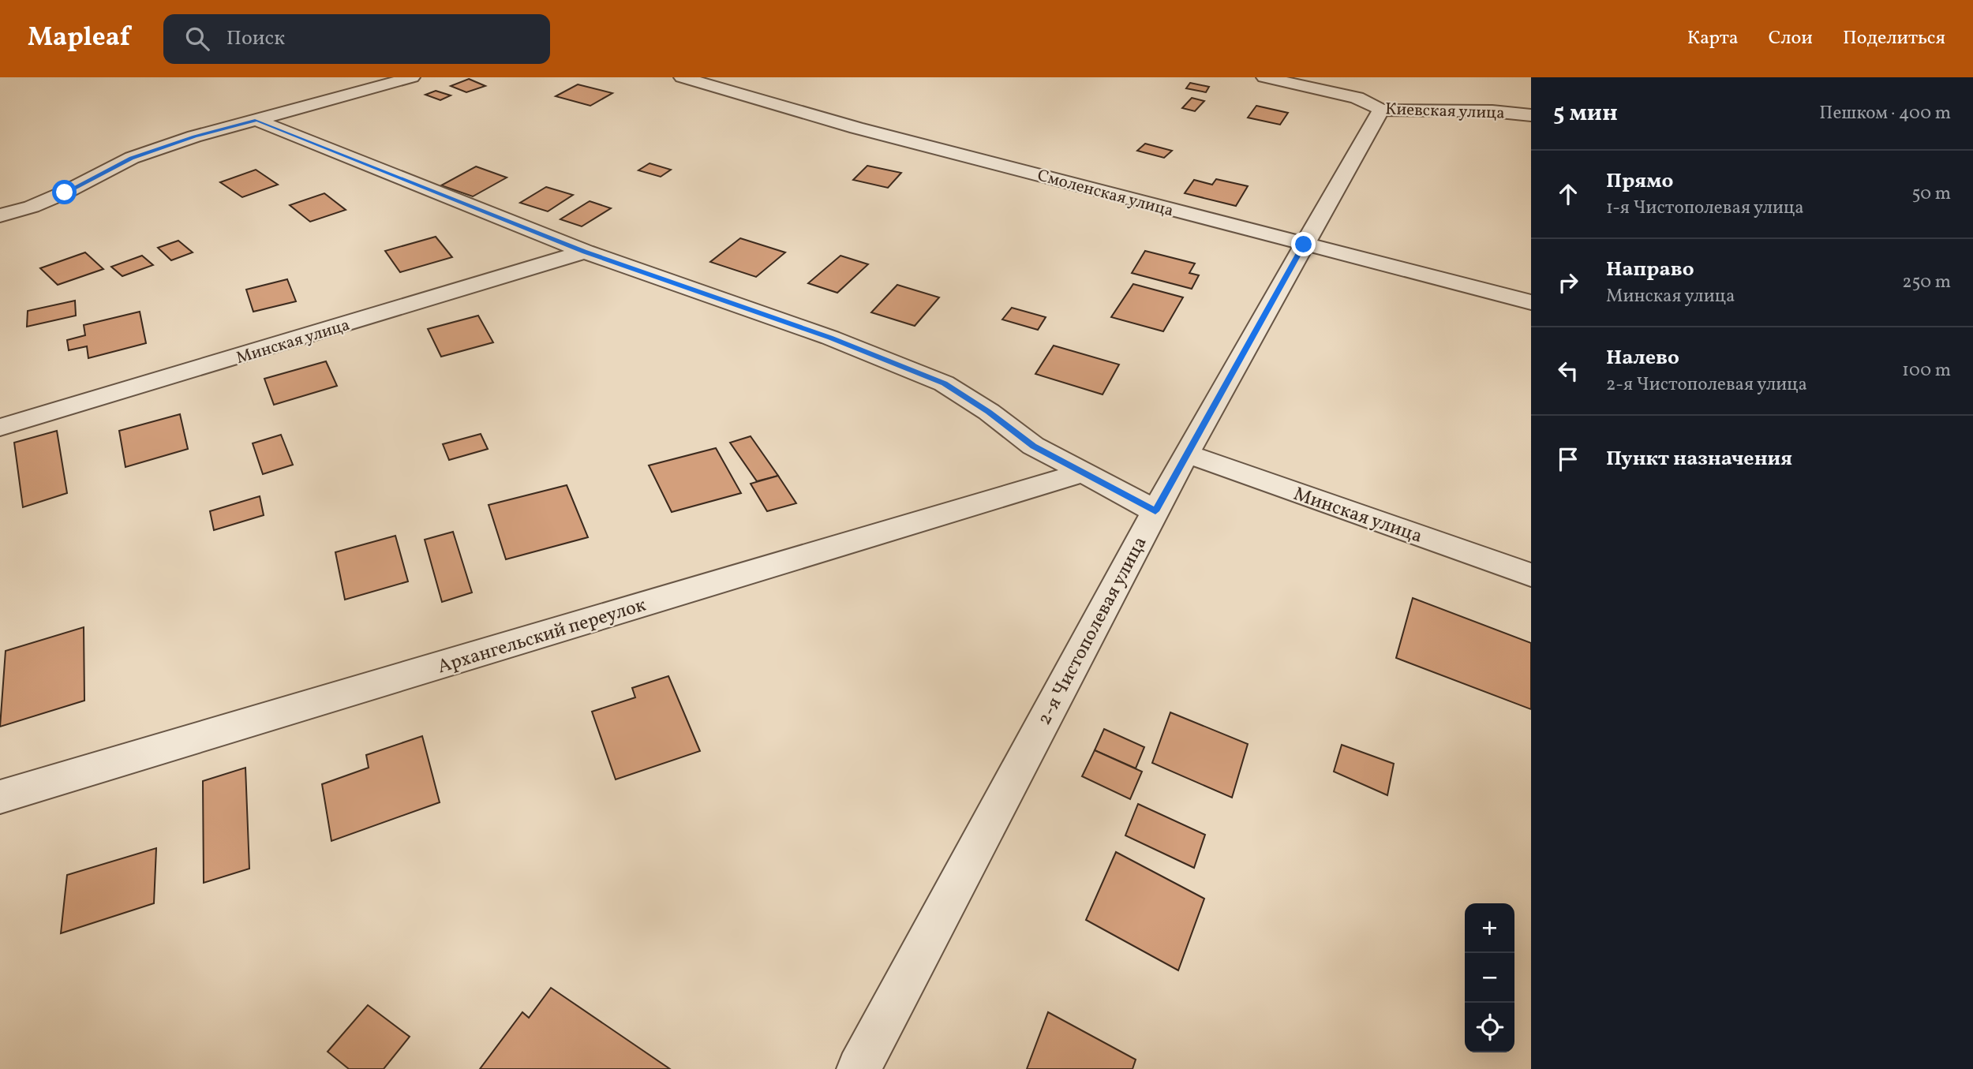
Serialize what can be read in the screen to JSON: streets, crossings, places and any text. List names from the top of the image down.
{
  "streets": {
    "street": [
      "Киевская улица",
      "Смоленская улица",
      "Минская улица",
      "2-я Чистополевая улица",
      "Архангельский переулок"
    ]
  },
  "crossings": [
    ["Киевская улица", "2-я Чистополевая улица"],
    ["Смоленская улица", "2-я Чистополевая улица"],
    ["Минская улица", "2-я Чистополевая улица"]
  ],
  "page": {
    "header": "Mapleaf",
    "search": "Поиск",
    "nav": ["Карта", "Слои", "Поделиться"],
    "heading": ["5 мин", "Пешком · 400 m"],
    "list": [
      ["Прямо", "1-я Чистополевая улица", "50 m"],
      ["Направо", "Минская улица", "250 m"],
      ["Налево", "2-я Чистополевая улица", "100 m"],
      "Пункт назначения"
    ],
    "map_buttons": ["+", "−"]
  }
}
